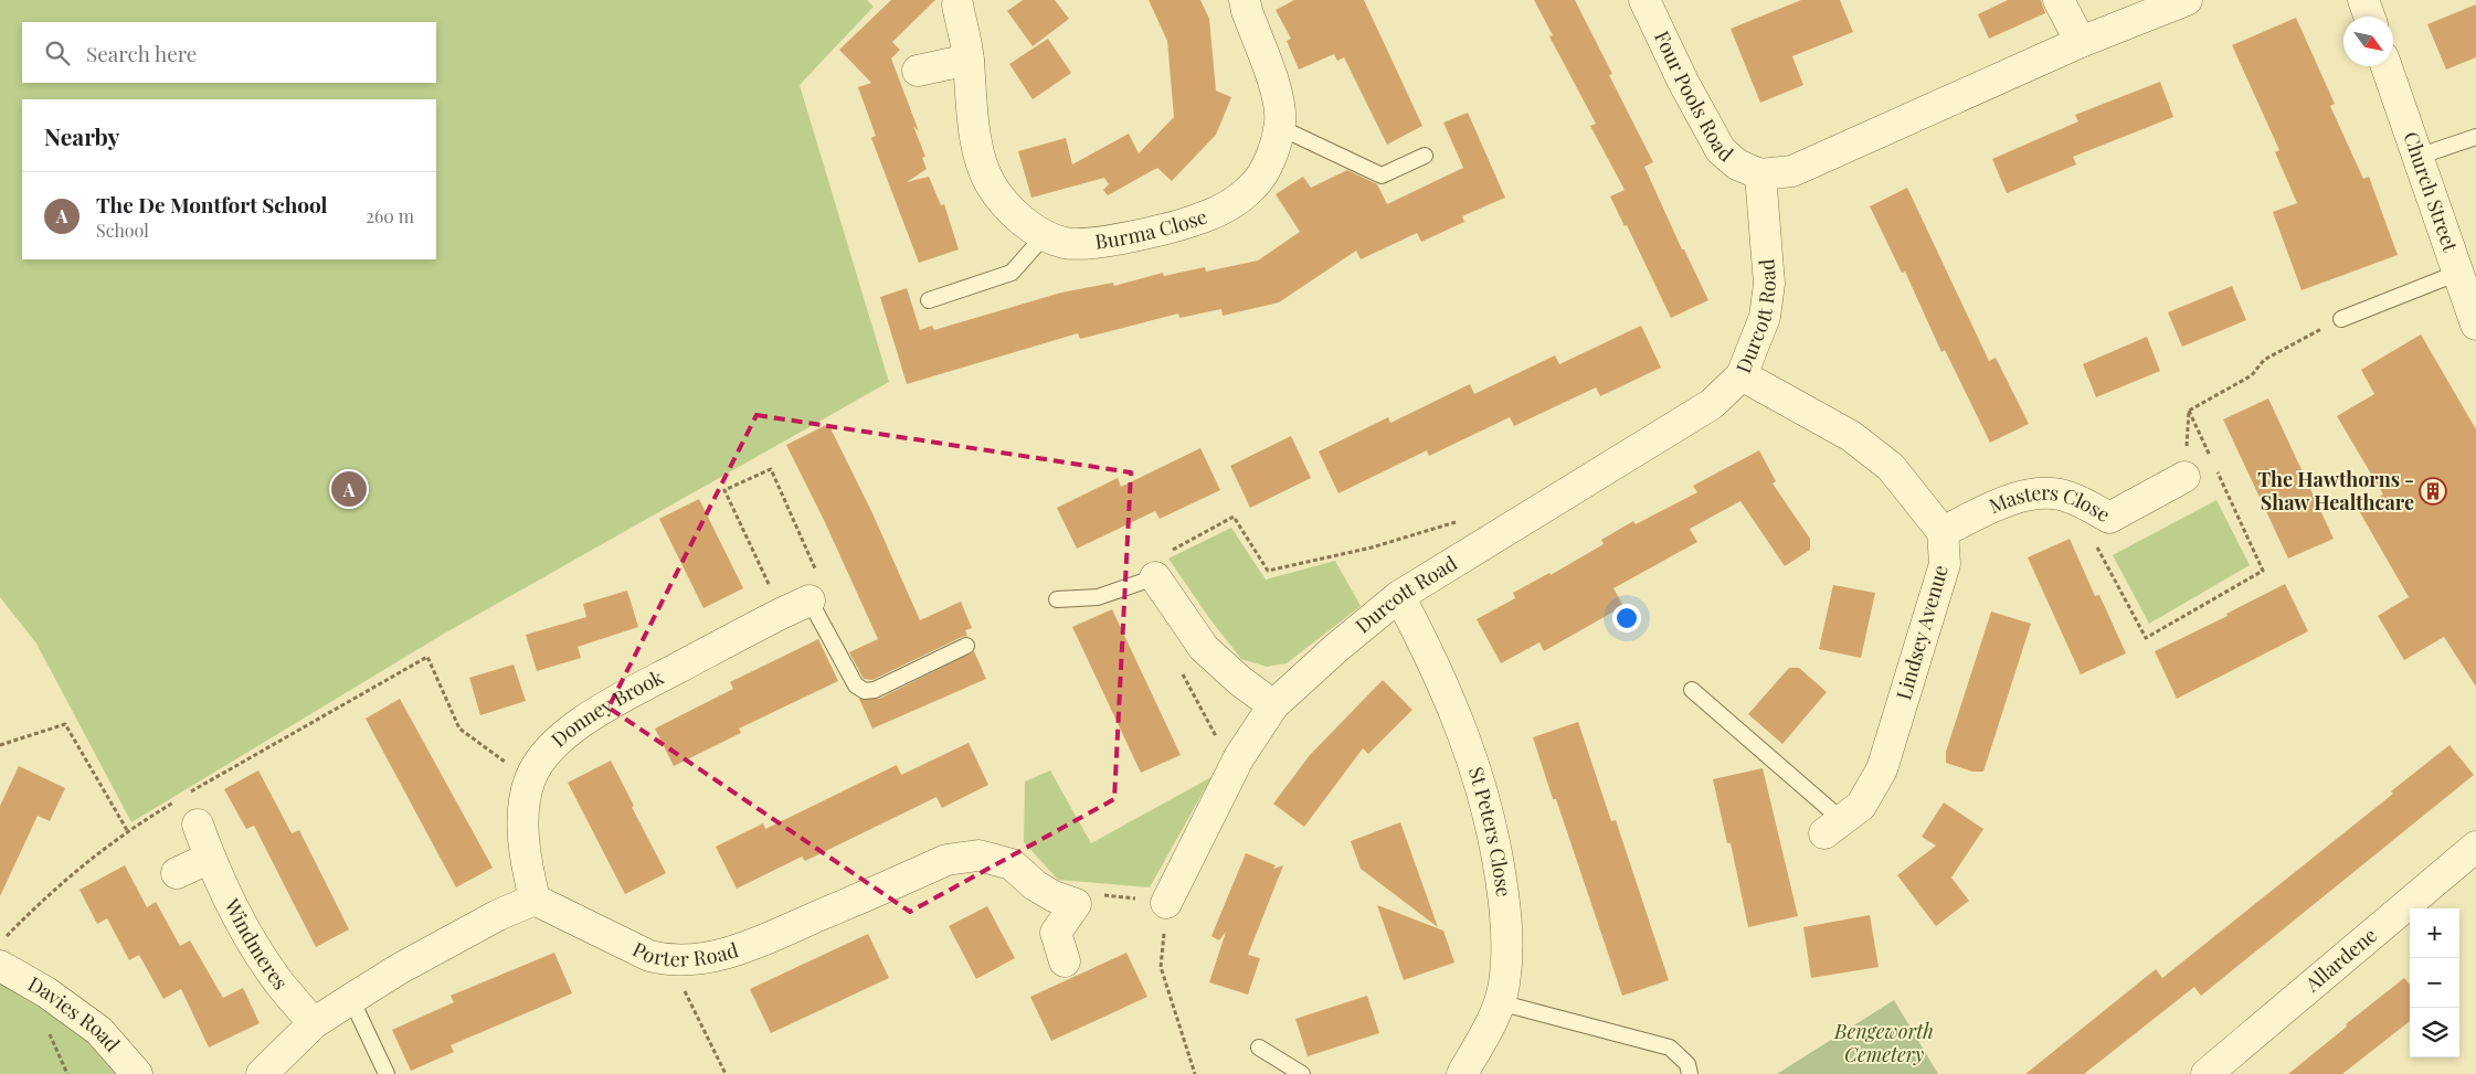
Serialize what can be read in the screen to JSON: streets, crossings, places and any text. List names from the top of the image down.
{
  "streets": {
    "street": [
      "Four Pools Road",
      "Church Street",
      "Burma Close",
      "Durcott Road",
      "Masters Close",
      "Lindsey Avenue",
      "Donney Brook",
      "St Peters Close",
      "Windmeres",
      "Porter Road",
      "Allardene",
      "Davies Road"
    ]
  },
  "crossings": [
    ["Four Pools Road", "Durcott Road"],
    ["Durcott Road", "St Peters Close"],
    ["Masters Close", "Lindsey Avenue"],
    ["Donney Brook", "Porter Road"]
  ],
  "parks": ["Bengeworth Cemetery"],
  "places": {
    "building": ["The Hawthorns - Shaw Healthcare"]
  },
  "north": "bottom right",
  "page": {
    "search": "Search here",
    "heading": "Nearby",
    "list": [
      {
        "mark": "A",
        "name": "The De Montfort School",
        "note": "School",
        "value": "260 m"
      }
    ],
    "pins": "A",
    "map_buttons": ["+", "−"]
  }
}
